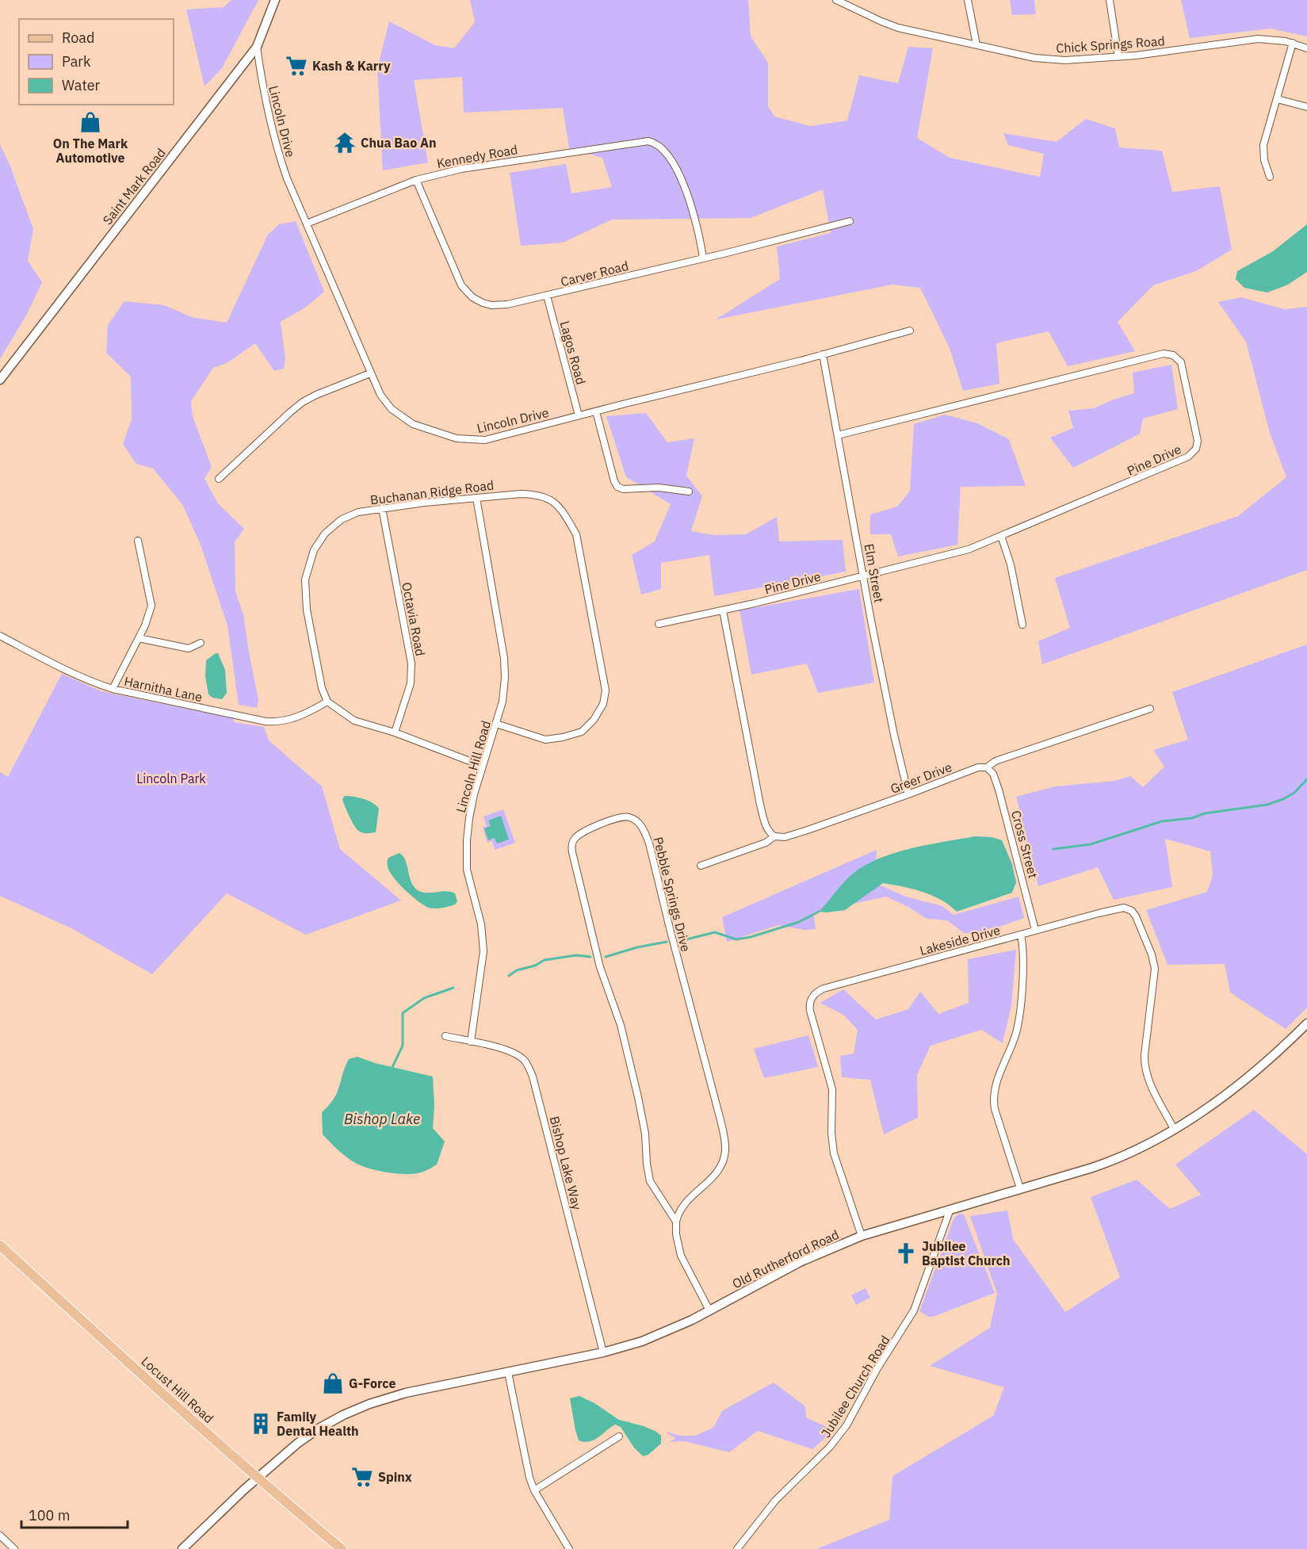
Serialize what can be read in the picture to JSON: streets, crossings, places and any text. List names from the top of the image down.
{
  "streets": {
    "main road": ["Locust Hill Road"],
    "street": [
      "Chick Springs Road",
      "Lincoln Drive",
      "Kennedy Road",
      "Saint Mark Road",
      "Carver Road",
      "Lagos Road",
      "Pine Drive",
      "Buchanan Ridge Road",
      "Elm Street",
      "Octavia Road",
      "Harnitha Lane",
      "Lincoln Hill Road",
      "Greer Drive",
      "Cross Street",
      "Pebble Springs Drive",
      "Lakeside Drive",
      "Bishop Lake Way",
      "Old Rutherford Road",
      "Jubilee Church Road"
    ]
  },
  "crossings": [
    ["Lincoln Drive", "Kennedy Road"],
    ["Lincoln Drive", "Saint Mark Road"],
    ["Lincoln Drive", "Lagos Road"],
    ["Lincoln Drive", "Elm Street"],
    ["Kennedy Road", "Carver Road"],
    ["Carver Road", "Lagos Road"],
    ["Pine Drive", "Elm Street"],
    ["Buchanan Ridge Road", "Octavia Road"],
    ["Buchanan Ridge Road", "Harnitha Lane"],
    ["Buchanan Ridge Road", "Lincoln Hill Road"],
    ["Elm Street", "Greer Drive"],
    ["Lincoln Hill Road", "Bishop Lake Way"],
    ["Greer Drive", "Cross Street"],
    ["Cross Street", "Lakeside Drive"],
    ["Pebble Springs Drive", "Old Rutherford Road"],
    ["Lakeside Drive", "Old Rutherford Road"],
    ["Bishop Lake Way", "Old Rutherford Road"],
    ["Old Rutherford Road", "Jubilee Church Road"],
    ["Old Rutherford Road", "Locust Hill Road"]
  ],
  "water": ["Bishop Lake"],
  "parks": ["Lincoln Park"],
  "places": {
    "supermarket": ["Kash & Karry", "Spinx"],
    "shop": ["On The Mark Automotive", "G-Force"],
    "temple": ["Chua Bao An"],
    "church": ["Jubilee Baptist Church"],
    "building": ["Family Dental Health"]
  },
  "legend": ["Road", "Park", "Water"],
  "scale_bar": "100 m"
}
